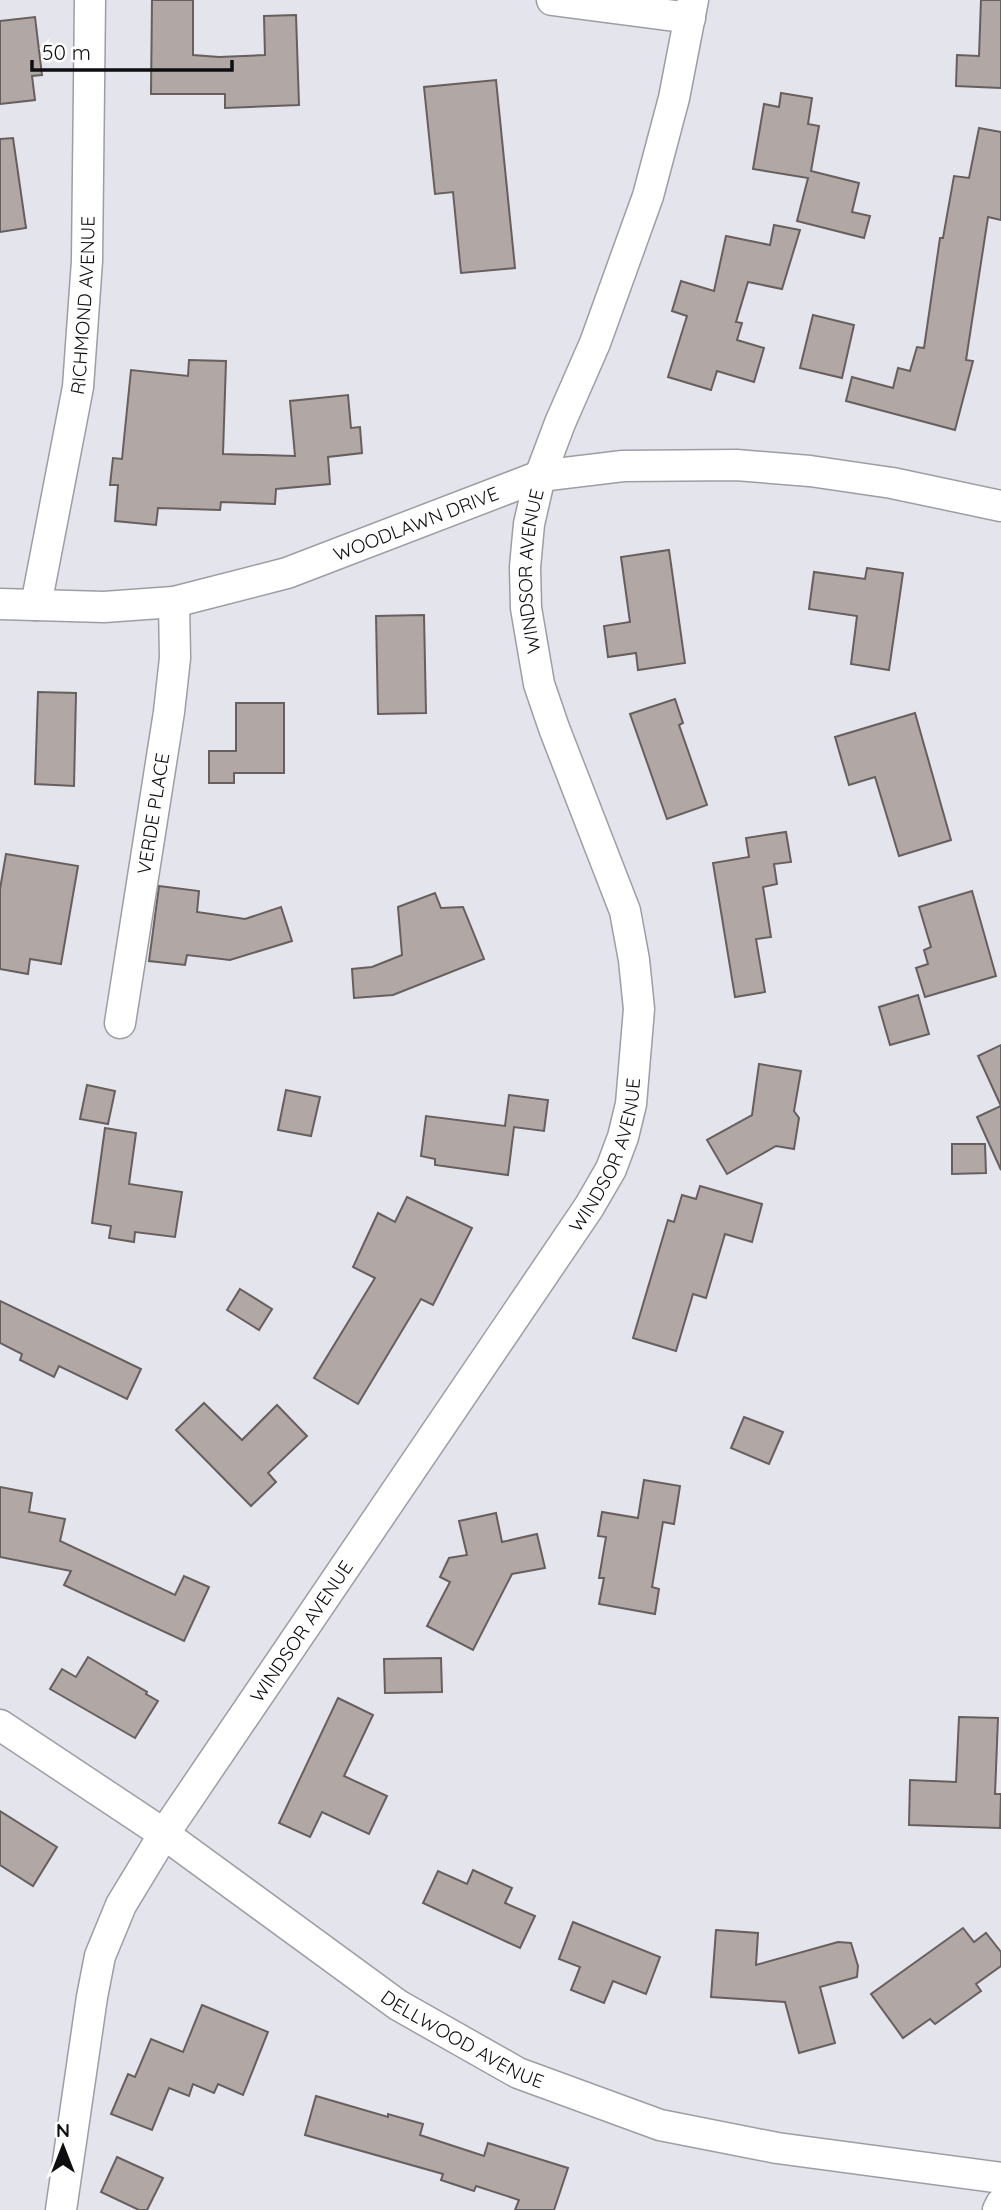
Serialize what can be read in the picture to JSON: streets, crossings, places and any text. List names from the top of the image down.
{
  "streets": {
    "street": [
      "RICHMOND AVENUE",
      "WOODLAWN DRIVE",
      "WINDSOR AVENUE",
      "VERDE PLACE",
      "DELLWOOD AVENUE"
    ]
  },
  "crossings": [
    ["RICHMOND AVENUE", "WOODLAWN DRIVE"],
    ["WOODLAWN DRIVE", "WINDSOR AVENUE"],
    ["WOODLAWN DRIVE", "VERDE PLACE"],
    ["WINDSOR AVENUE", "DELLWOOD AVENUE"]
  ],
  "scale_bar": "50 m",
  "north": "top"
}
